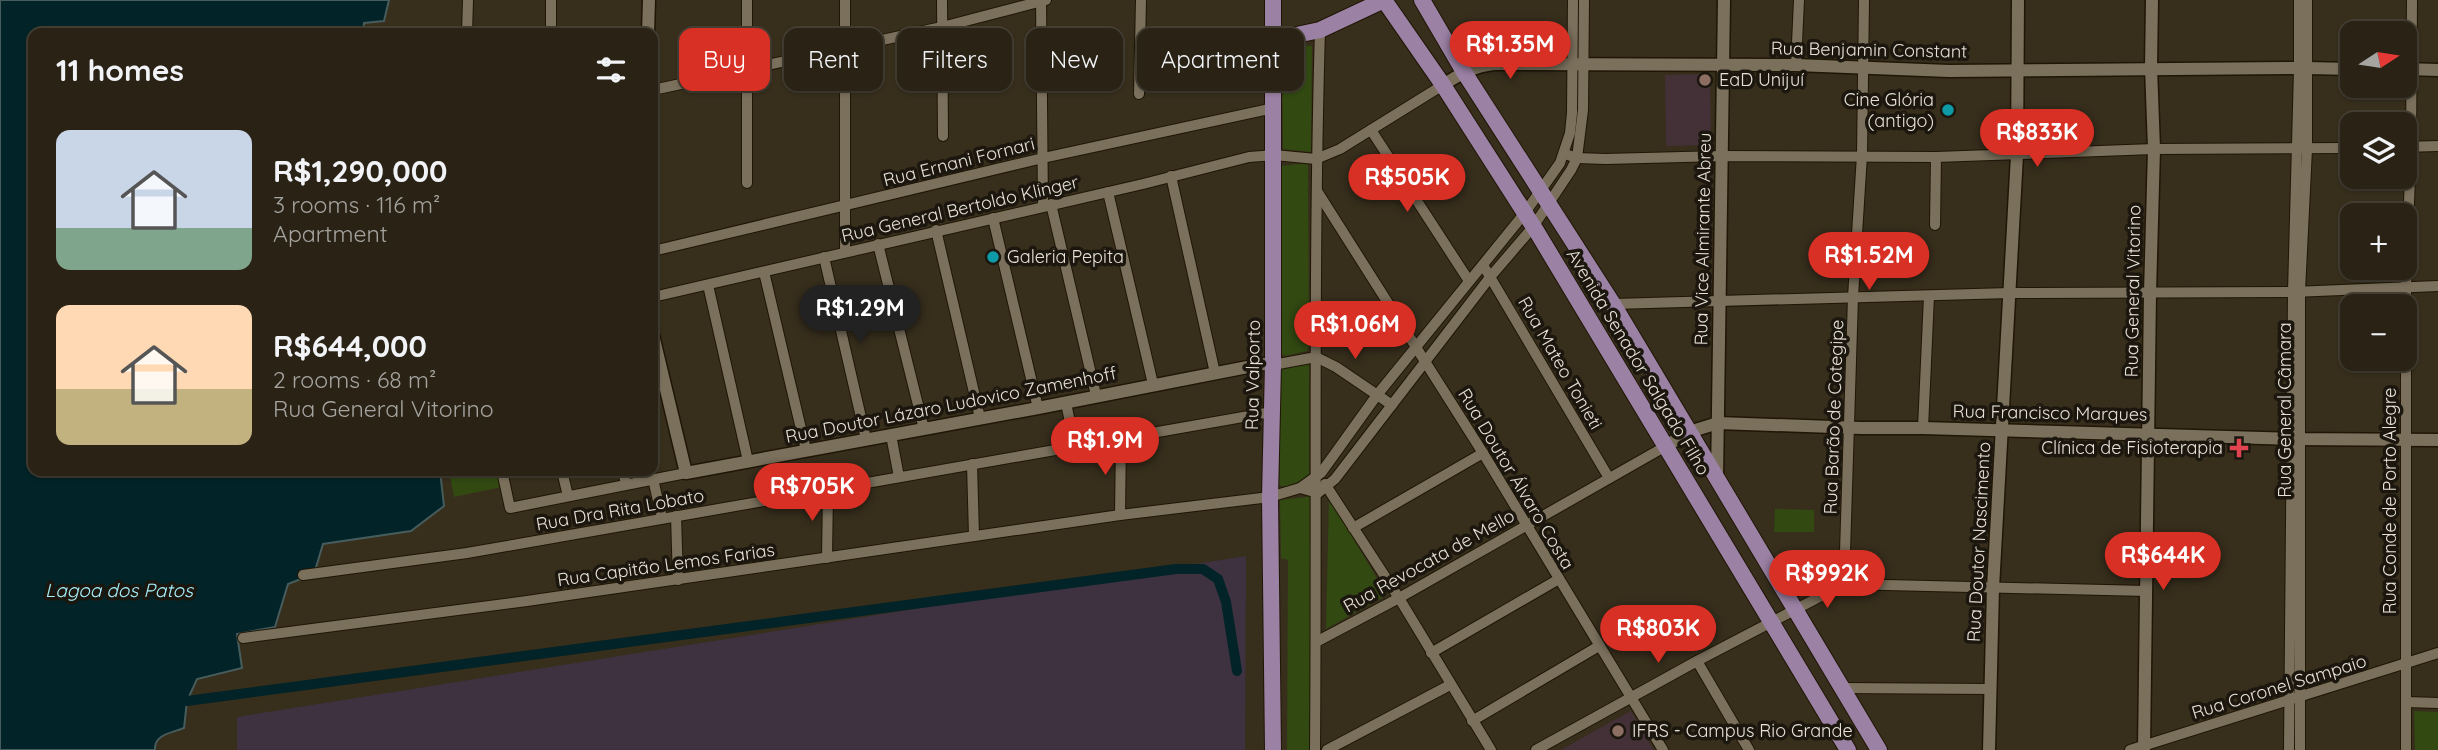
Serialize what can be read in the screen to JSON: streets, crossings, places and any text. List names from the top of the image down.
{
  "streets": {
    "main road": ["Avenida Senador Salgado Filho", "Rua Valporto"],
    "street": [
      "Rua Benjamin Constant",
      "Rua Ernani Fornari",
      "Rua General Bertoldo Klinger",
      "Rua Vice Almirante Abreu",
      "Rua General Vitorino",
      "Rua Mateo Tonieti",
      "Rua Doutor Lázaro Ludovico Zamenhoff",
      "Rua General Câmara",
      "Rua Francisco Marques",
      "Rua Barão de Cotegipe",
      "Rua Doutor Álvaro Costa",
      "Rua Conde de Porto Alegre",
      "Rua Dra Rita Lobato",
      "Rua Doutor Nascimento",
      "Rua Revocata de Mello",
      "Rua Capitão Lemos Farias",
      "Rua Coronel Sampaio"
    ]
  },
  "crossings": [
    ["Rua Benjamin Constant", "Rua Vice Almirante Abreu"],
    ["Rua Benjamin Constant", "Rua General Vitorino"],
    ["Rua Benjamin Constant", "Avenida Senador Salgado Filho"],
    ["Rua Benjamin Constant", "Rua General Câmara"],
    ["Rua Benjamin Constant", "Rua Barão de Cotegipe"],
    ["Rua Benjamin Constant", "Rua Doutor Nascimento"],
    ["Rua Ernani Fornari", "Rua Valporto"],
    ["Rua General Bertoldo Klinger", "Rua Valporto"],
    ["Rua Vice Almirante Abreu", "Avenida Senador Salgado Filho"],
    ["Rua Vice Almirante Abreu", "Rua Francisco Marques"],
    ["Rua General Vitorino", "Rua Francisco Marques"],
    ["Rua General Vitorino", "Rua Coronel Sampaio"],
    ["Avenida Senador Salgado Filho", "Rua Francisco Marques"],
    ["Avenida Senador Salgado Filho", "Rua Revocata de Mello"],
    ["Rua Mateo Tonieti", "Rua Revocata de Mello"],
    ["Rua Valporto", "Rua Doutor Lázaro Ludovico Zamenhoff"],
    ["Rua Valporto", "Rua Dra Rita Lobato"],
    ["Rua Valporto", "Rua Capitão Lemos Farias"],
    ["Rua General Câmara", "Rua Francisco Marques"],
    ["Rua General Câmara", "Rua Coronel Sampaio"],
    ["Rua Francisco Marques", "Rua Barão de Cotegipe"],
    ["Rua Francisco Marques", "Rua Conde de Porto Alegre"],
    ["Rua Francisco Marques", "Rua Doutor Nascimento"],
    ["Rua Francisco Marques", "Rua Revocata de Mello"],
    ["Rua Doutor Álvaro Costa", "Rua Revocata de Mello"],
    ["Rua Conde de Porto Alegre", "Rua Coronel Sampaio"]
  ],
  "water": ["Lagoa dos Patos"],
  "places": {
    "other": [
      "EaD Unijuí",
      "Cine Glória (antigo)",
      "Galeria Pepita",
      "IFRS - Campus Rio Grande"
    ],
    "health": ["Clínica de Fisioterapia"]
  },
  "north": "right",
  "page": {
    "map_buttons": ["+", "−"],
    "price": [
      "R$1.35M",
      "R$833K",
      "R$505K",
      "R$1.52M",
      "R$1.29M",
      "R$1.06M",
      "R$1.9M",
      "R$705K",
      "R$644K",
      "R$992K",
      "R$803K"
    ],
    "chip": [
      "Buy",
      "Rent",
      "Filters",
      "New",
      "Apartment"
    ],
    "heading": "11 homes",
    "list": [
      {
        "name": "R$1,290,000",
        "note": "3 rooms · 116 m² · Apartment"
      },
      {
        "name": "R$644,000",
        "note": "2 rooms · 68 m² · Rua General Vitorino"
      }
    ]
  }
}
